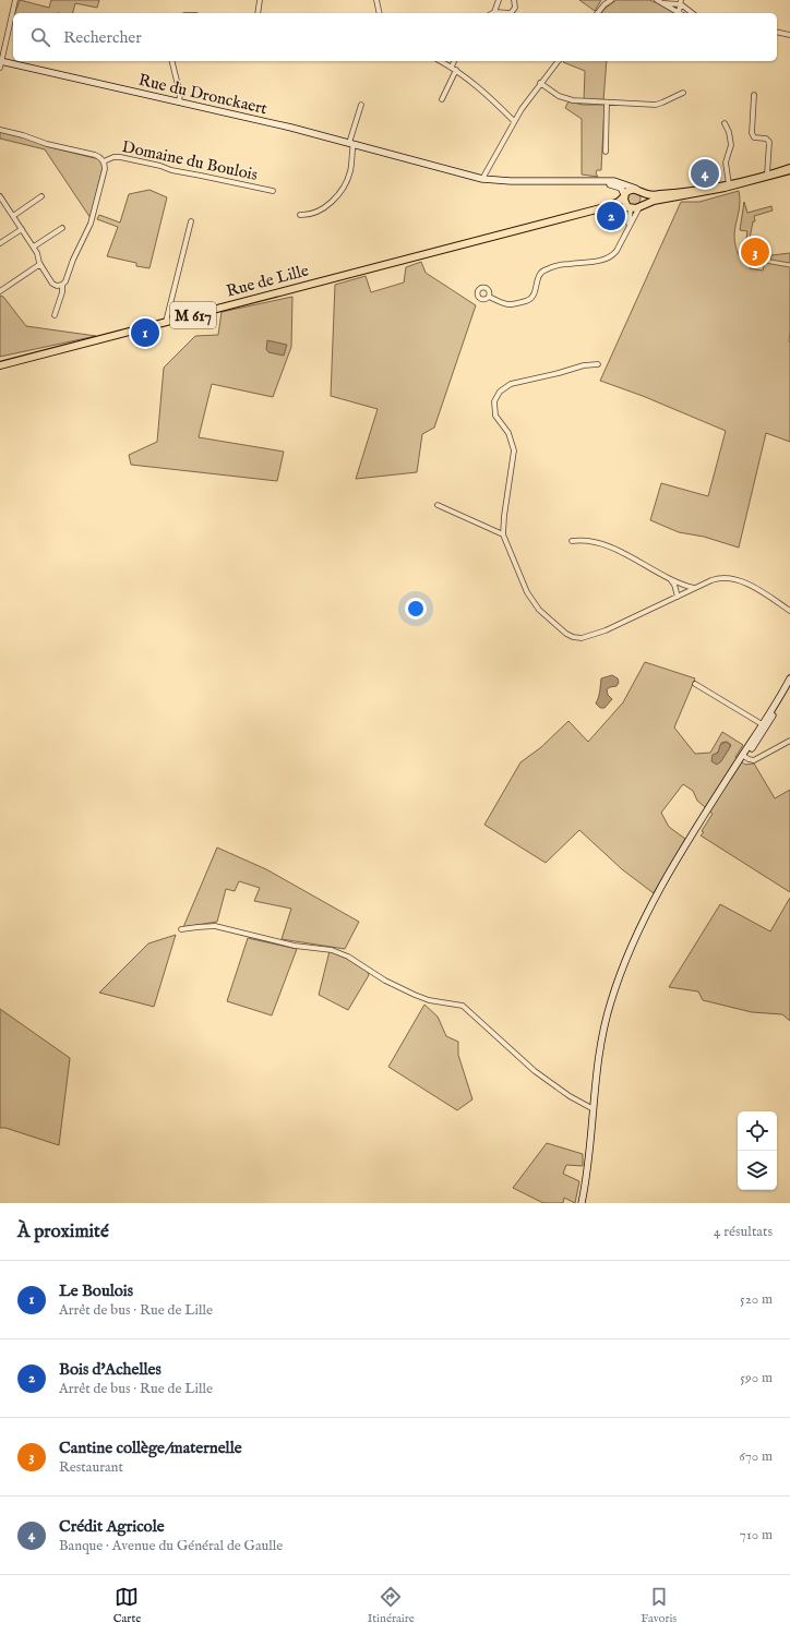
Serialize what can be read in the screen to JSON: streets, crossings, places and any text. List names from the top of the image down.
{
  "streets": {
    "main road": ["Rue du Dronckaert", "Rue de Lille", "M 617"],
    "street": ["Domaine du Boulois"]
  },
  "crossings": [
    ["Rue du Dronckaert", "Rue de Lille"]
  ],
  "page": {
    "search": "Rechercher",
    "pins": [
      "4",
      "2",
      "3",
      "1"
    ],
    "heading": ["À proximité", "4 résultats"],
    "list": [
      {
        "mark": "1",
        "name": "Le Boulois",
        "note": "Arrêt de bus · Rue de Lille",
        "value": "520 m"
      },
      {
        "mark": "2",
        "name": "Bois d'Achelles",
        "note": "Arrêt de bus · Rue de Lille",
        "value": "590 m"
      },
      {
        "mark": "3",
        "name": "Cantine collège/maternelle",
        "note": "Restaurant",
        "value": "670 m"
      },
      {
        "mark": "4",
        "name": "Crédit Agricole",
        "note": "Banque · Avenue du Général de Gaulle",
        "value": "710 m"
      }
    ],
    "nav": ["Carte", "Itinéraire", "Favoris"]
  }
}
